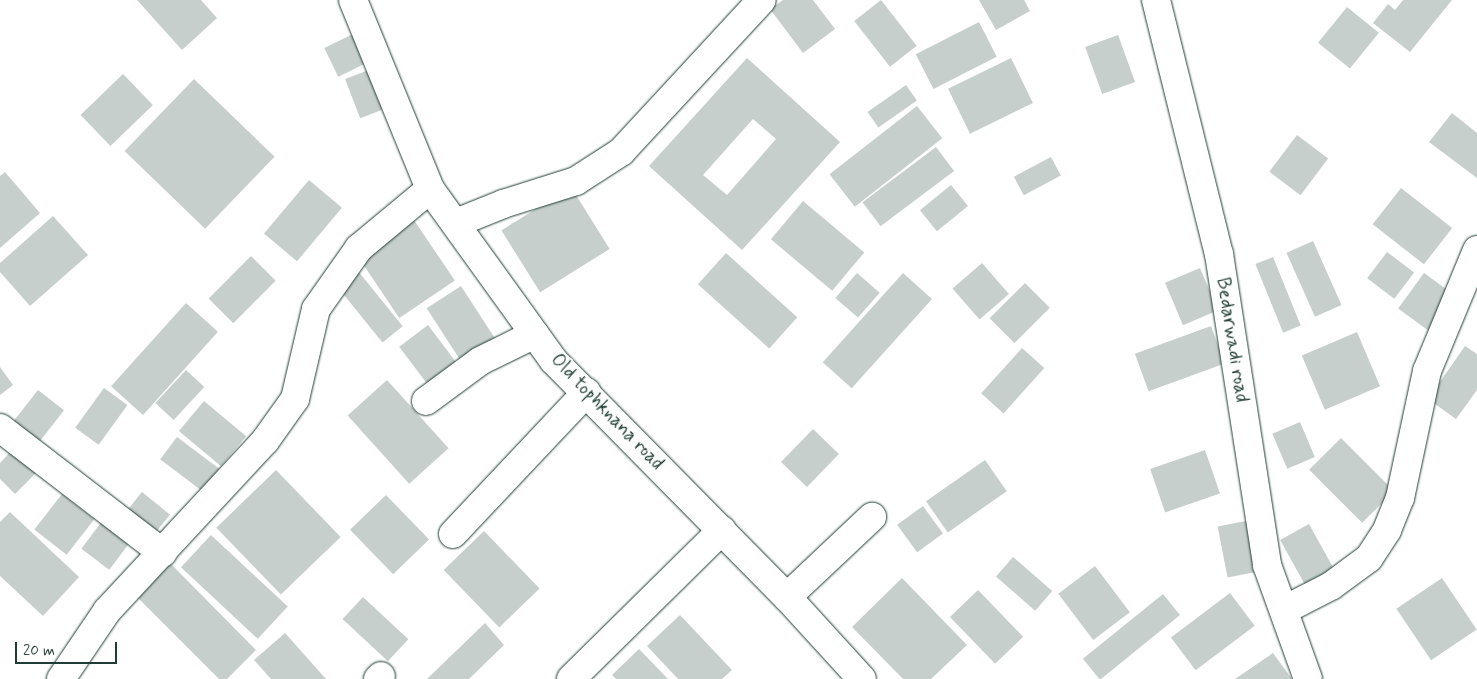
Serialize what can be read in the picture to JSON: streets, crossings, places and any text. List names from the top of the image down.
{
  "streets": {
    "street": ["Bedarwadi road", "Old tophknana road"]
  },
  "scale_bar": "20 m"
}
